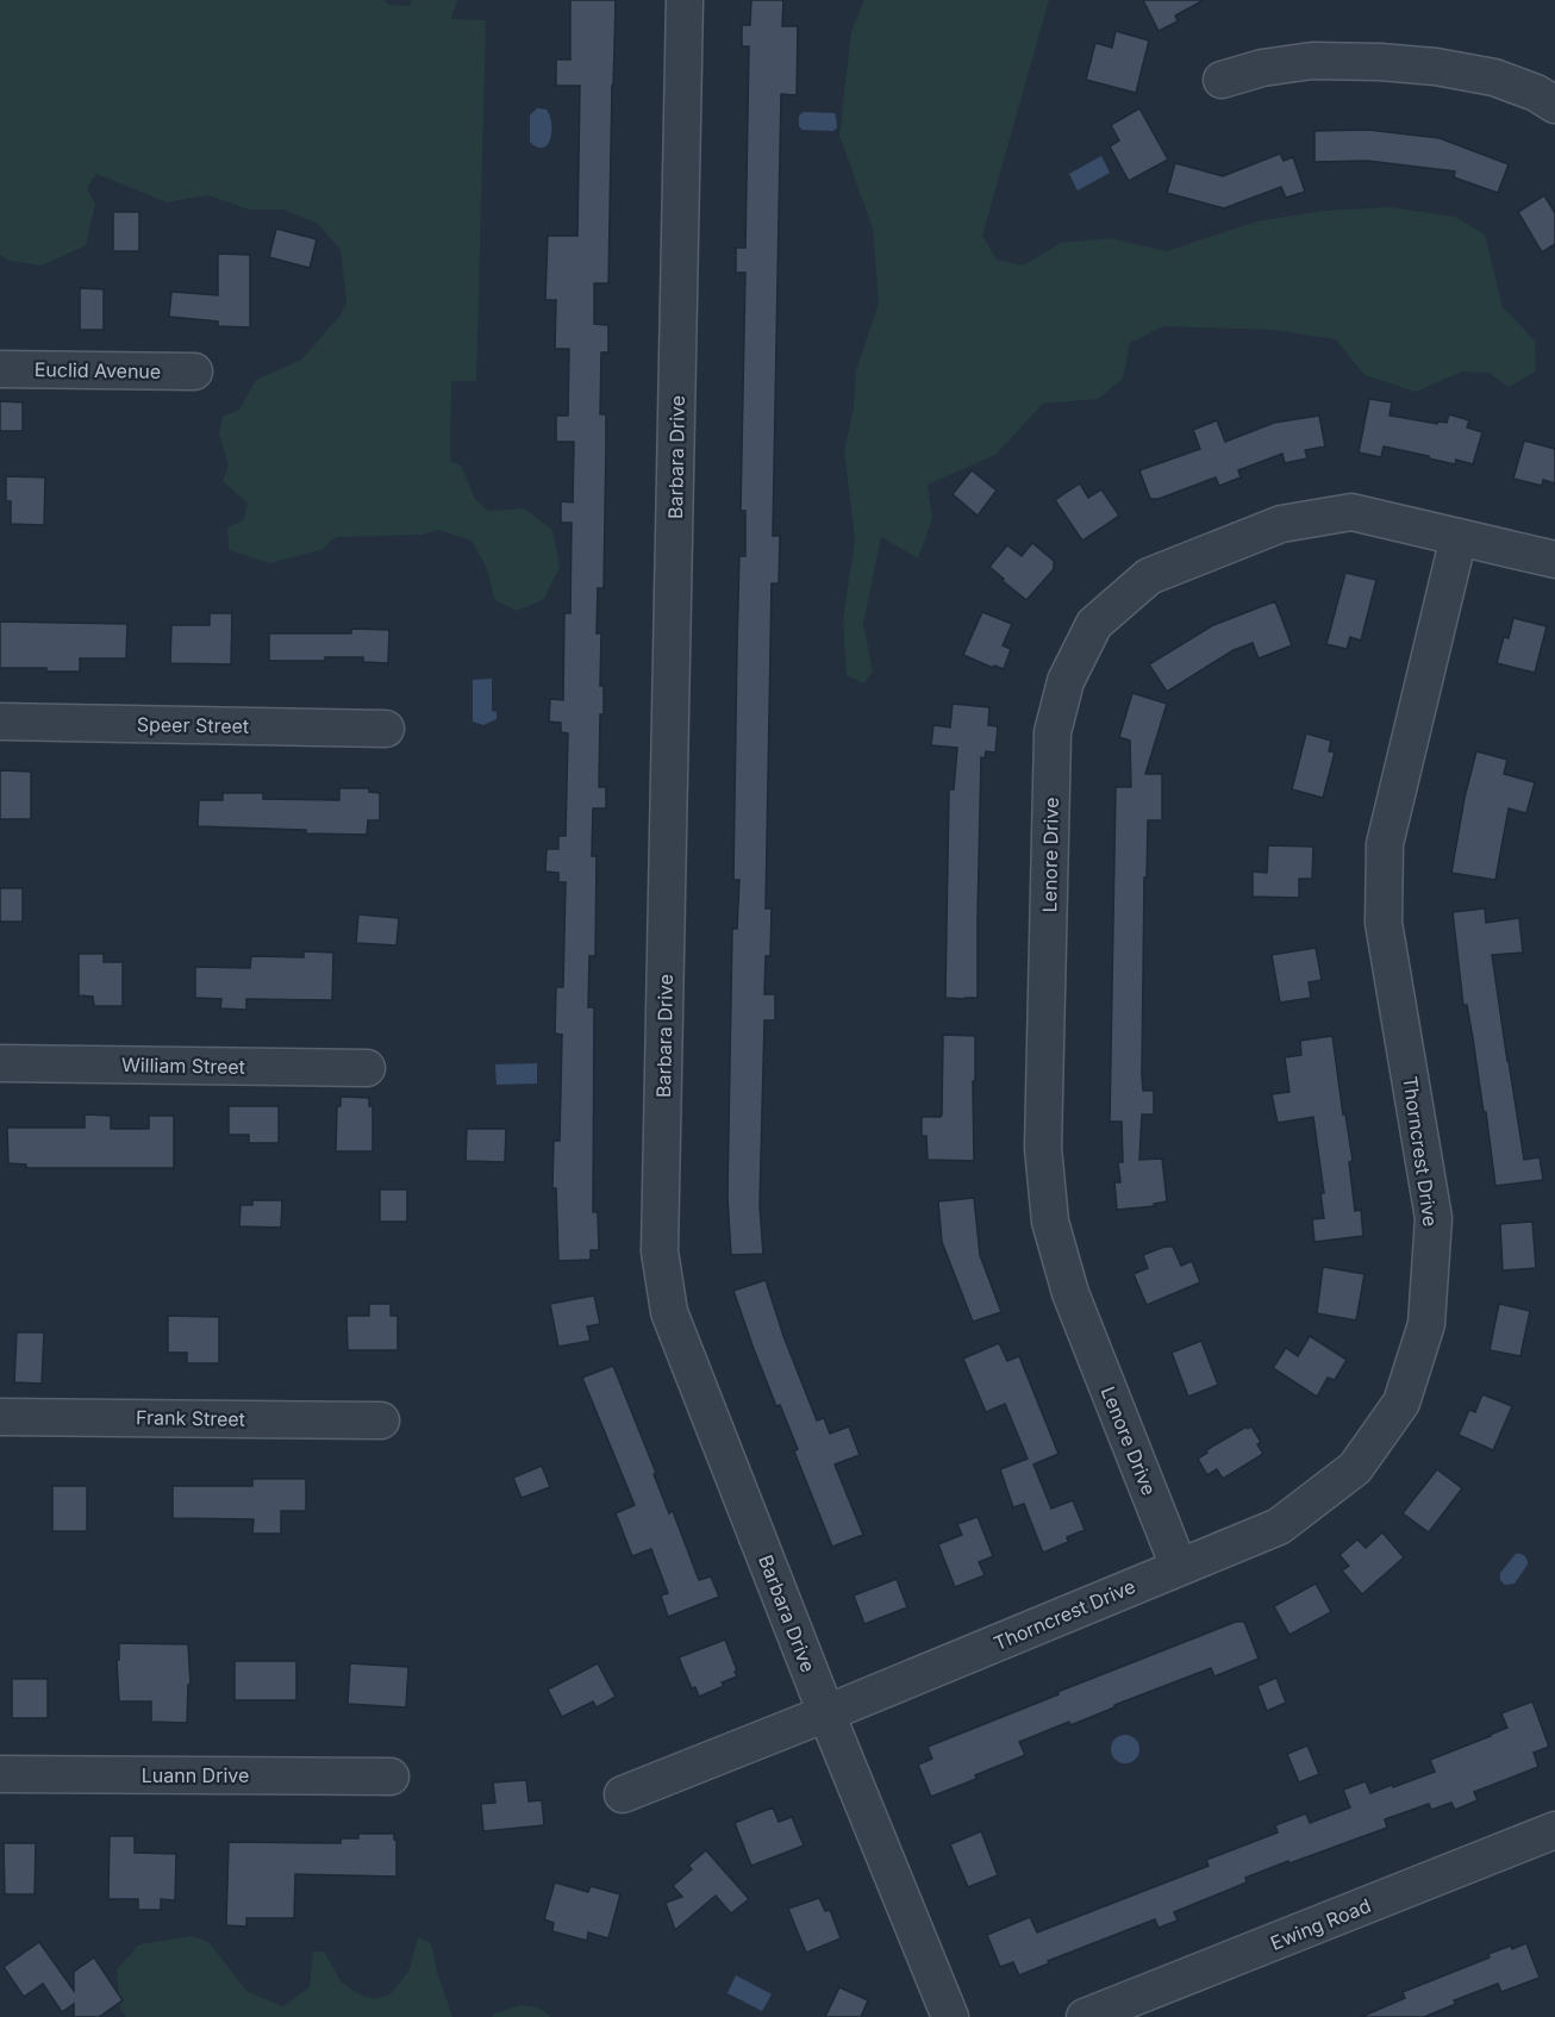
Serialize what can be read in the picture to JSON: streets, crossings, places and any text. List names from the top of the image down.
{
  "streets": {
    "street": [
      "Euclid Avenue",
      "Barbara Drive",
      "Speer Street",
      "Lenore Drive",
      "William Street",
      "Thorncrest Drive",
      "Frank Street",
      "Luann Drive",
      "Ewing Road"
    ]
  },
  "crossings": [
    ["Barbara Drive", "Thorncrest Drive"],
    ["Lenore Drive", "Thorncrest Drive"]
  ]
}
